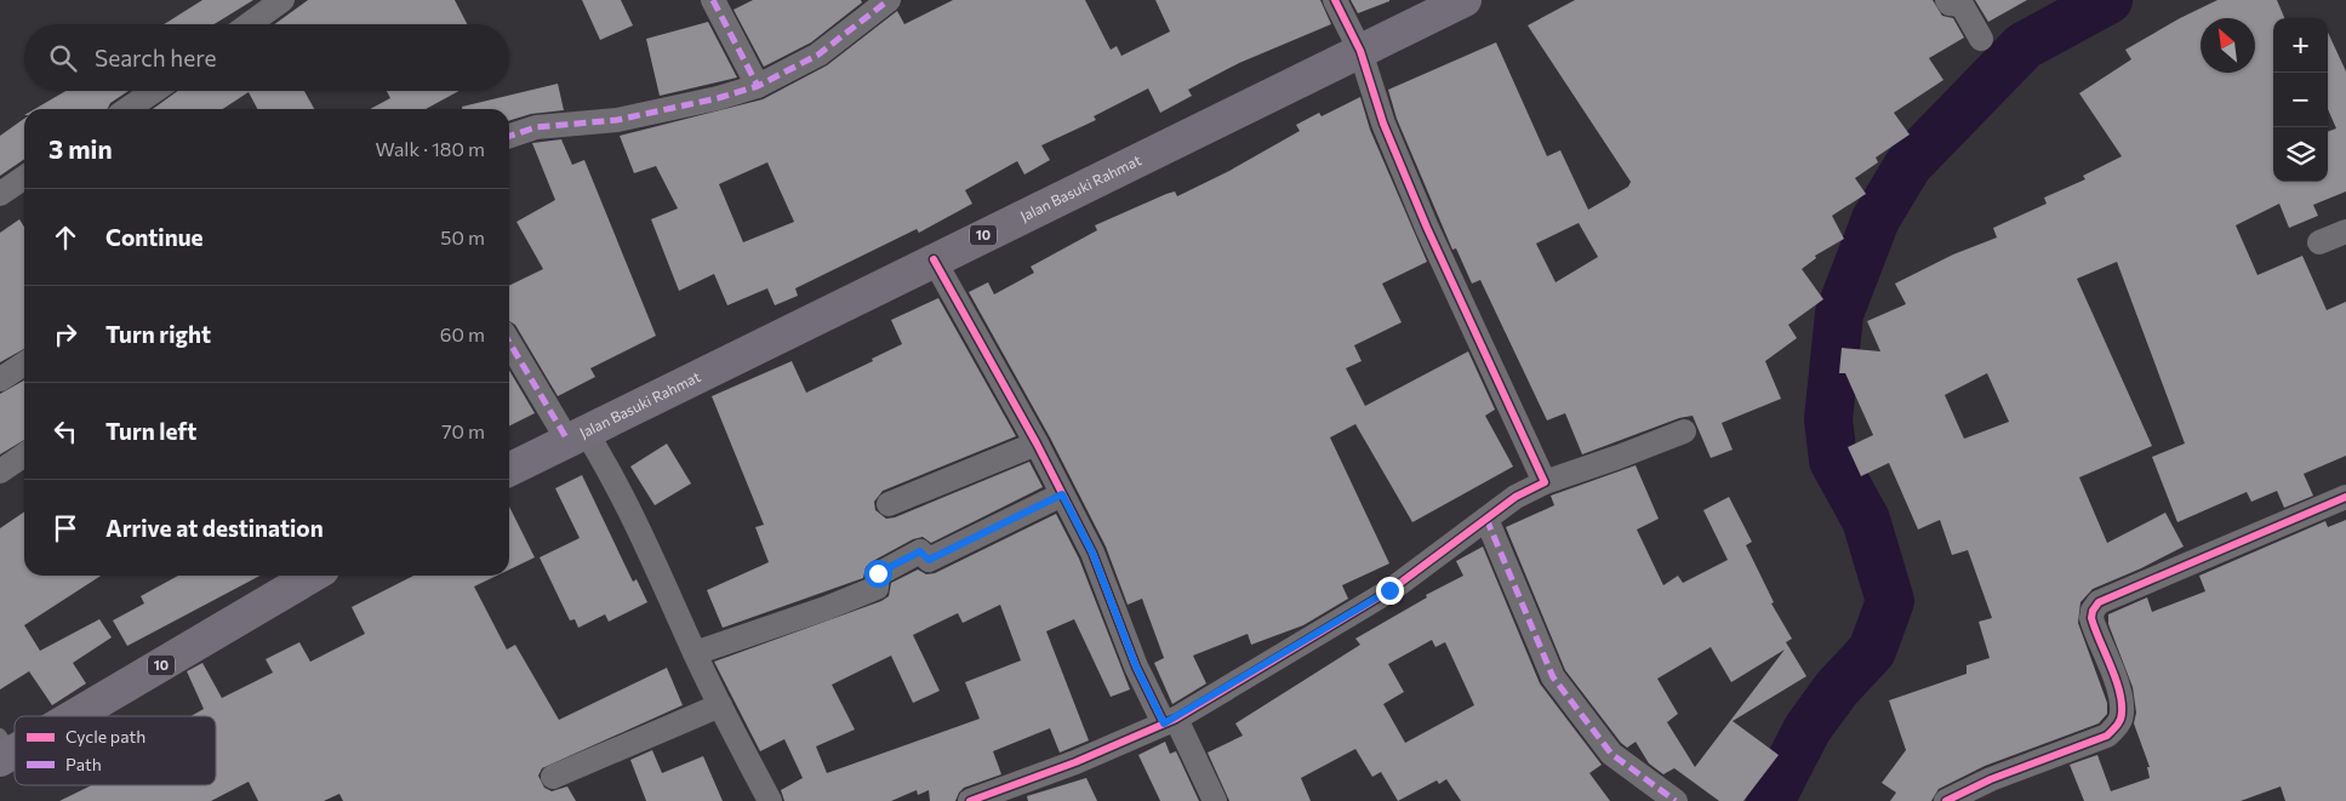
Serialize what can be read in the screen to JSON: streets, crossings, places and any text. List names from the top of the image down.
{
  "streets": {
    "highway": ["Jalan Basuki Rahmat", "10"]
  },
  "legend": ["Cycle path", "Path"],
  "north": "top left",
  "page": {
    "map_buttons": ["+", "−"],
    "search": "Search here",
    "heading": ["3 min", "Walk · 180 m"],
    "list": [
      ["Continue", "50 m"],
      ["Turn right", "60 m"],
      ["Turn left", "70 m"],
      "Arrive at destination"
    ]
  }
}
